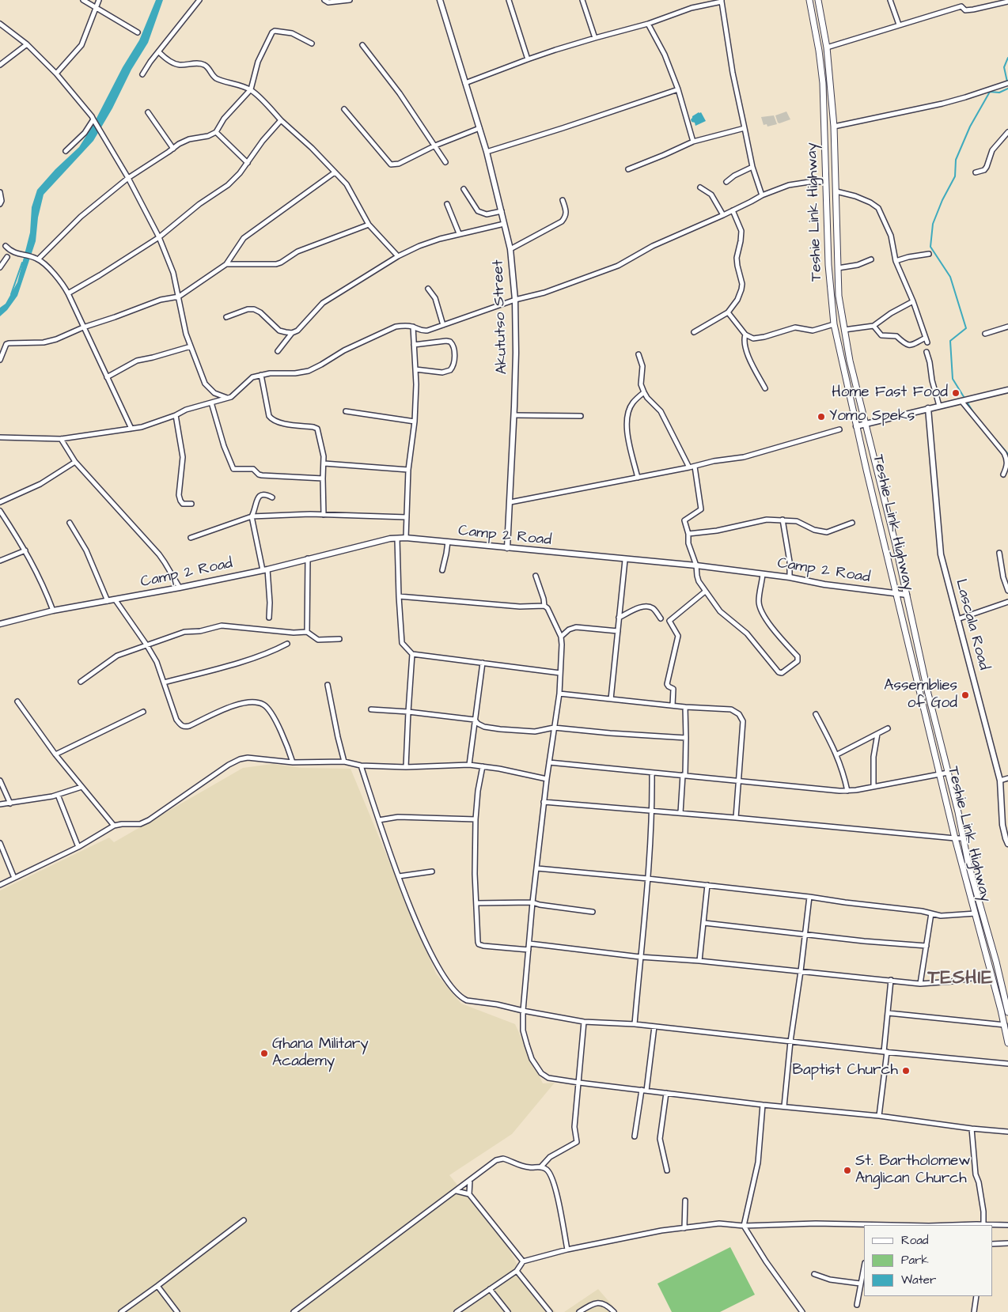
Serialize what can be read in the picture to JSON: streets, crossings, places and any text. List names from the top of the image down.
{
  "streets": {
    "main road": ["Teshie Link Highway"],
    "street": ["Akututso Street", "Camp 2 Road", "Lascala Road"]
  },
  "crossings": [
    ["Teshie Link Highway", "Camp 2 Road"],
    ["Akututso Street", "Camp 2 Road"]
  ],
  "districts": ["TESHIE"],
  "places": [
    "Home Fast Food",
    "Yomo Speks",
    "Assemblies of God",
    "Ghana Military Academy",
    "Baptist Church",
    "St. Bartholomew Anglican Church"
  ],
  "legend": ["Road", "Park", "Water"]
}
